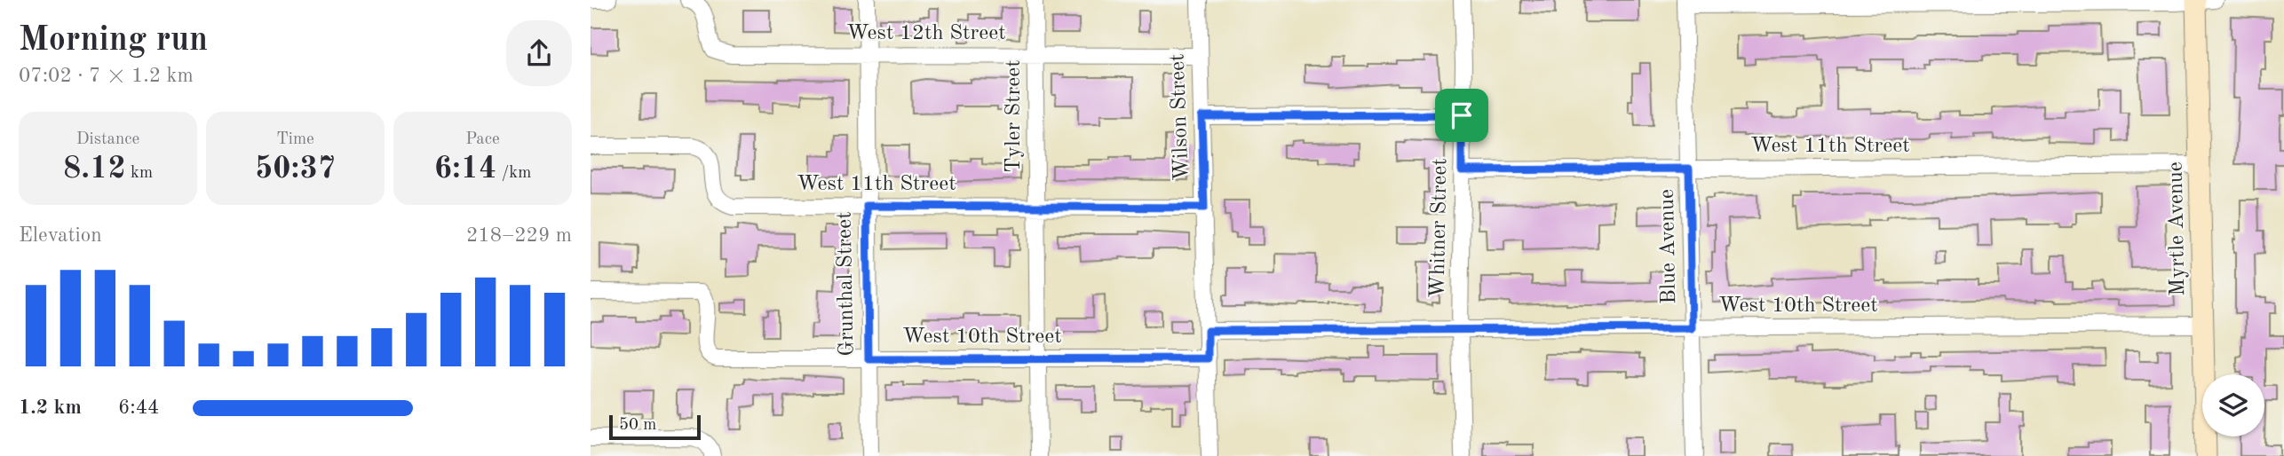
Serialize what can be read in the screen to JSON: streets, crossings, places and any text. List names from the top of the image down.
{
  "streets": {
    "main road": ["Myrtle Avenue"],
    "street": [
      "West 12th Street",
      "Tyler Street",
      "Wilson Street",
      "West 11th Street",
      "Whitner Street",
      "Blue Avenue",
      "Grunthal Street",
      "West 10th Street"
    ]
  },
  "crossings": [
    ["West 12th Street", "Tyler Street"],
    ["West 12th Street", "Wilson Street"],
    ["West 12th Street", "Grunthal Street"],
    ["Tyler Street", "West 11th Street"],
    ["Tyler Street", "West 10th Street"],
    ["Wilson Street", "West 11th Street"],
    ["Wilson Street", "West 10th Street"],
    ["West 11th Street", "Whitner Street"],
    ["West 11th Street", "Myrtle Avenue"],
    ["West 11th Street", "Blue Avenue"],
    ["West 11th Street", "Grunthal Street"],
    ["Whitner Street", "West 10th Street"],
    ["Myrtle Avenue", "West 10th Street"],
    ["Blue Avenue", "West 10th Street"],
    ["Grunthal Street", "West 10th Street"]
  ],
  "scale_bar": "50 m",
  "page": {
    "heading": ["Morning run", "07:02 · 7 × 1.2 km"],
    "stats": [
      ["Distance", "8.12 km"],
      ["Time", "50:37"],
      ["Pace", "6:14 /km"]
    ],
    "chart": ["Elevation", "218–229 m"],
    "list": [
      {
        "name": "1.2 km",
        "note": "6:44"
      }
    ],
    "scale": "50 m"
  }
}
